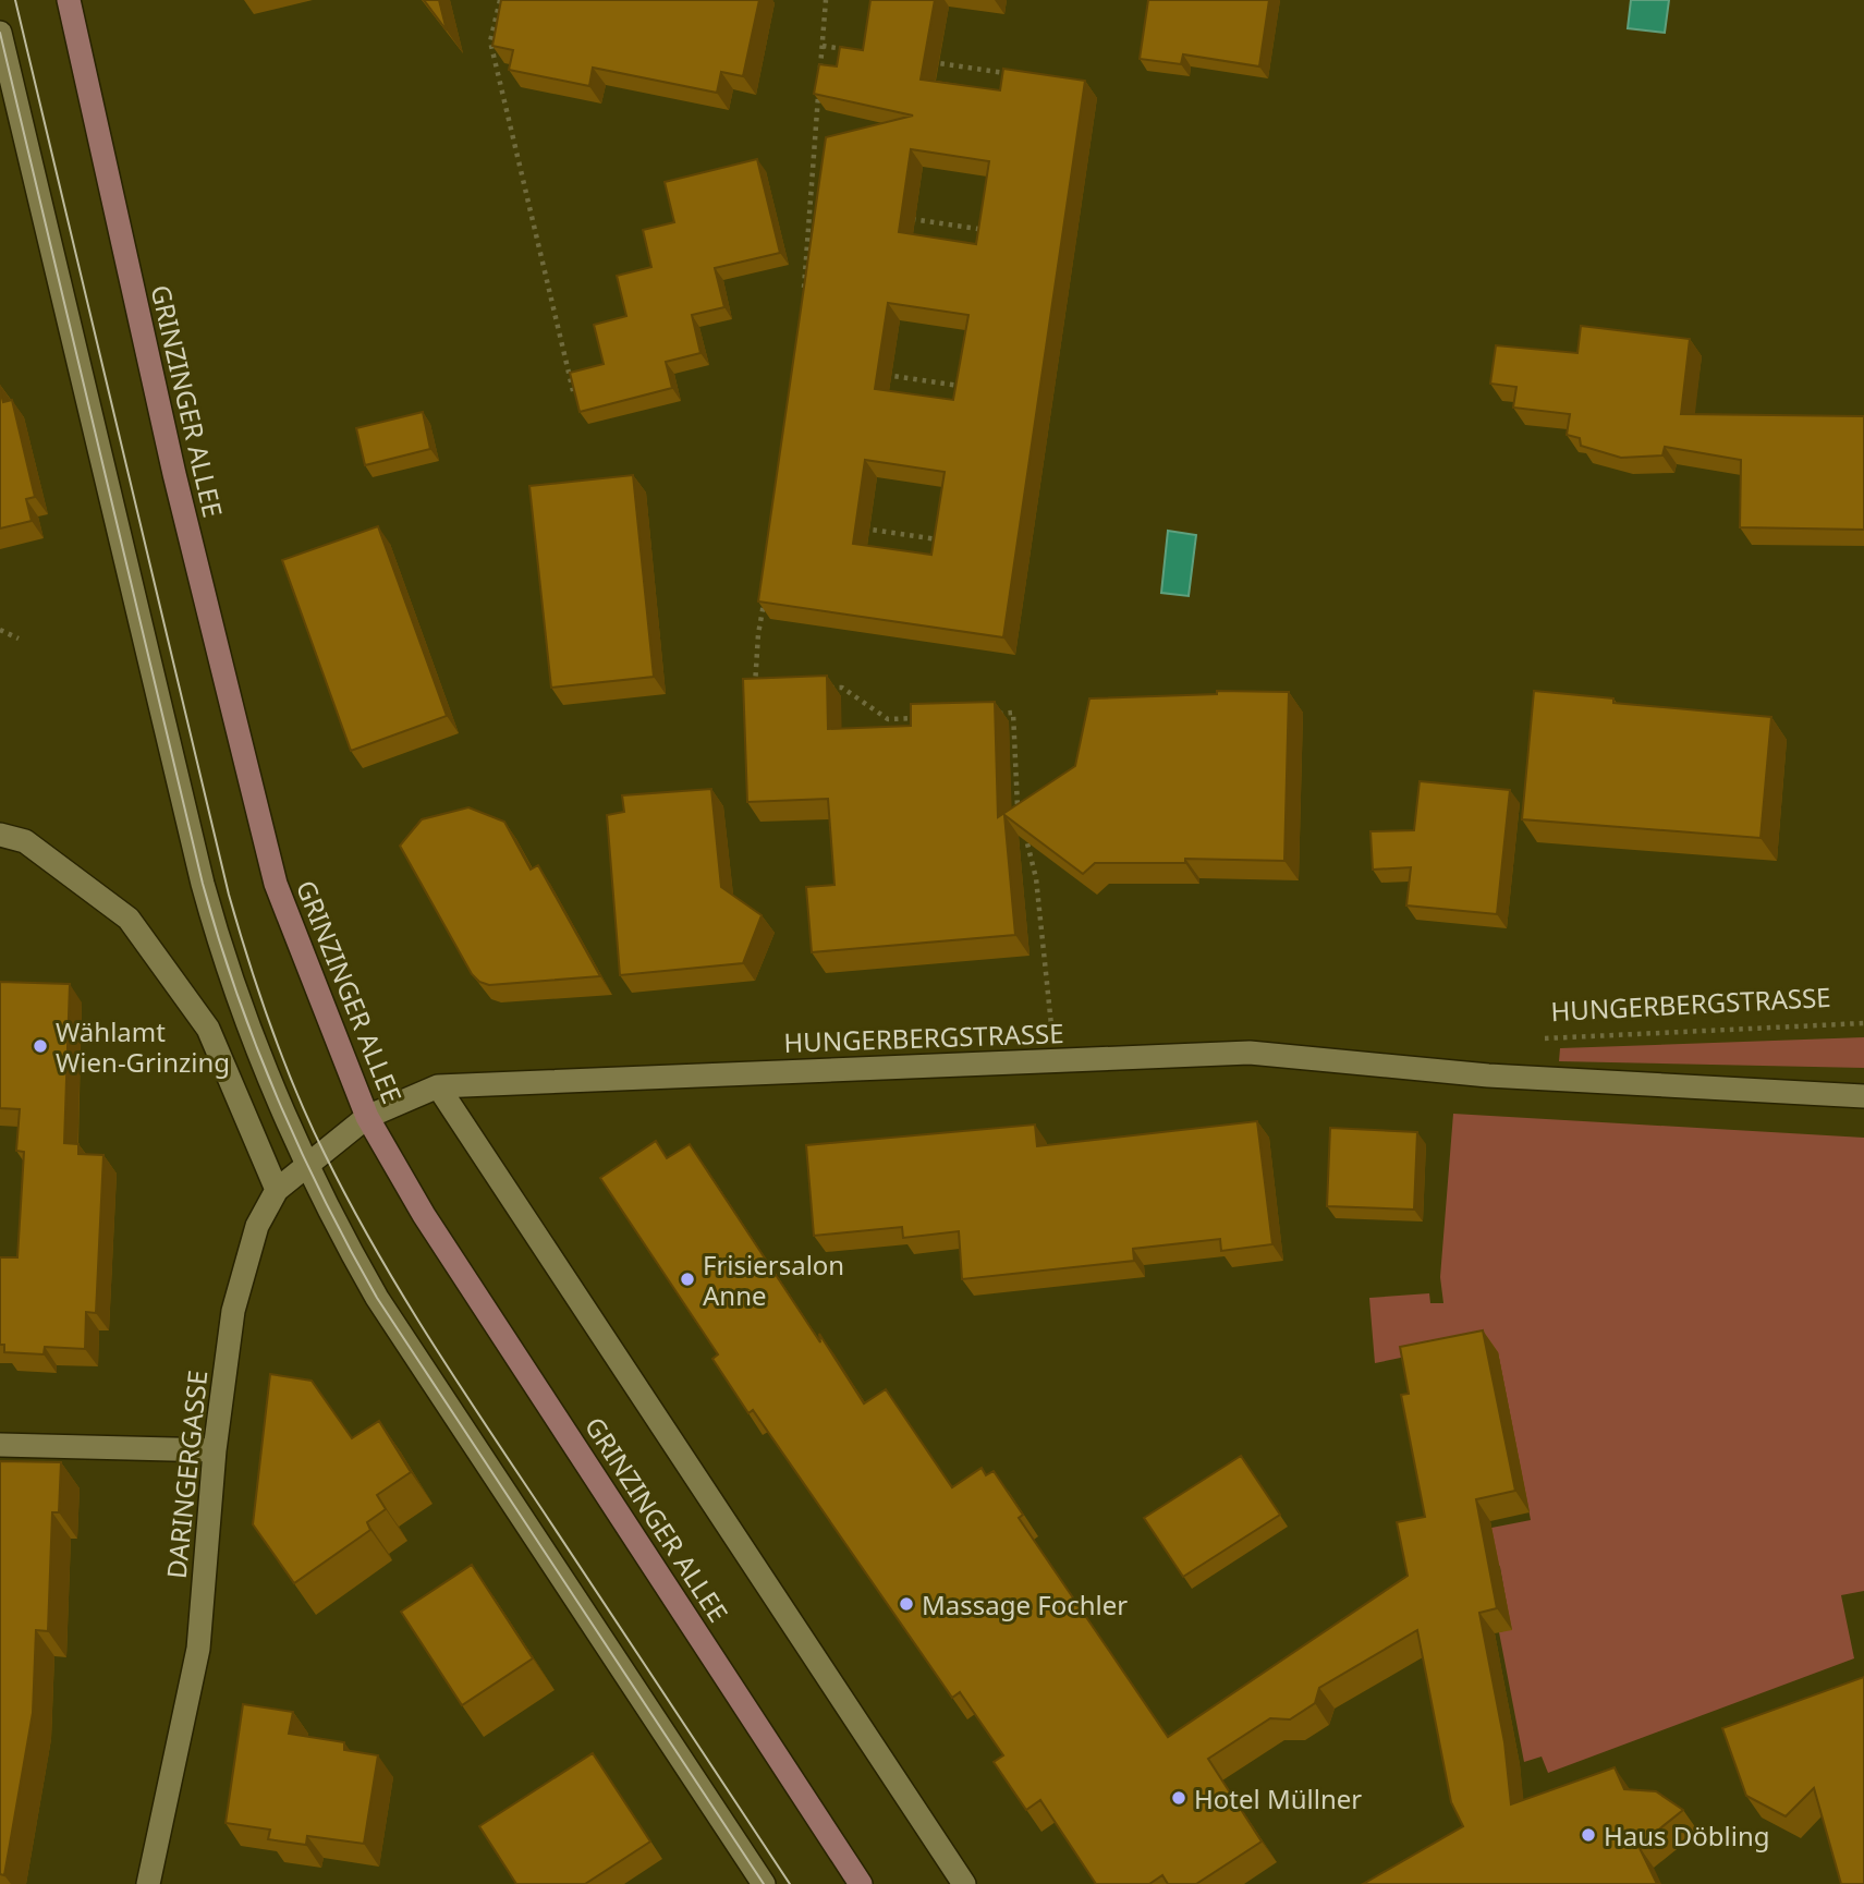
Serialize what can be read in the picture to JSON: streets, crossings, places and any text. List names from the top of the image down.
{
  "streets": {
    "street": ["GRINZINGER ALLEE", "HUNGERBERGSTRASSE", "DARINGERGASSE"]
  },
  "crossings": [
    ["GRINZINGER ALLEE", "HUNGERBERGSTRASSE"],
    ["GRINZINGER ALLEE", "DARINGERGASSE"],
    ["HUNGERBERGSTRASSE", "DARINGERGASSE"]
  ],
  "places": [
    "Wählamt Wien-Grinzing",
    "Frisiersalon Anne",
    "Massage Fochler",
    "Hotel Müllner",
    "Haus Döbling"
  ]
}
